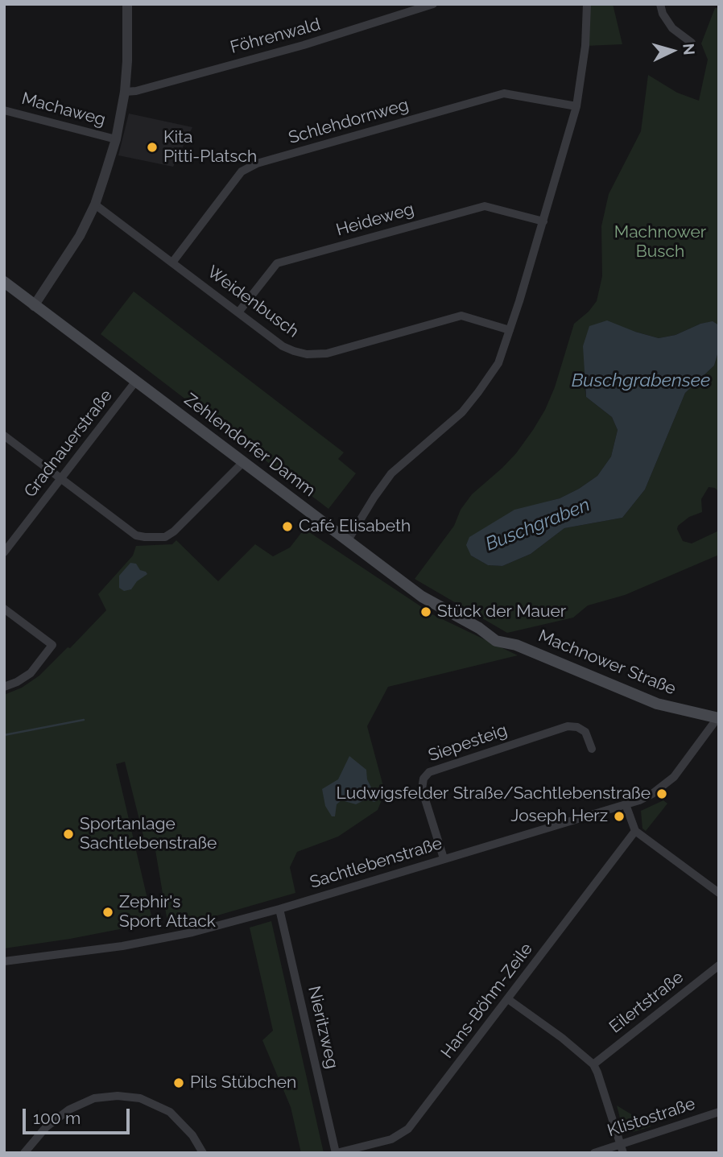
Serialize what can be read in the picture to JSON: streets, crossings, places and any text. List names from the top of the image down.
{
  "streets": {
    "main road": ["Zehlendorfer Damm", "Machnower Straße"],
    "street": [
      "Föhrenwald",
      "Machaweg",
      "Schlehdornweg",
      "Heideweg",
      "Weidenbusch",
      "Gradnauerstraße",
      "Siepesteig",
      "Sachtlebenstraße",
      "Hans-Böhm-Zeile",
      "Eilertstraße",
      "Nieritzweg",
      "Klistostraße"
    ]
  },
  "crossings": [
    ["Schlehdornweg", "Weidenbusch"],
    ["Heideweg", "Weidenbusch"],
    ["Gradnauerstraße", "Zehlendorfer Damm"],
    ["Zehlendorfer Damm", "Machnower Straße"],
    ["Machnower Straße", "Sachtlebenstraße"],
    ["Siepesteig", "Sachtlebenstraße"],
    ["Sachtlebenstraße", "Nieritzweg"],
    ["Hans-Böhm-Zeile", "Nieritzweg"]
  ],
  "water": ["Buschgrabensee", "Buschgraben"],
  "parks": ["Machnower Busch"],
  "places": [
    "Kita Pitti-Platsch",
    "Café Elisabeth",
    "Stück der Mauer",
    "Ludwigsfelder Straße/Sachtlebenstraße",
    "Joseph Herz",
    "Sportanlage Sachtlebenstraße",
    "Zephir's Sport Attack",
    "Pils Stübchen"
  ],
  "scale_bar": "100 m",
  "north": "right"
}
